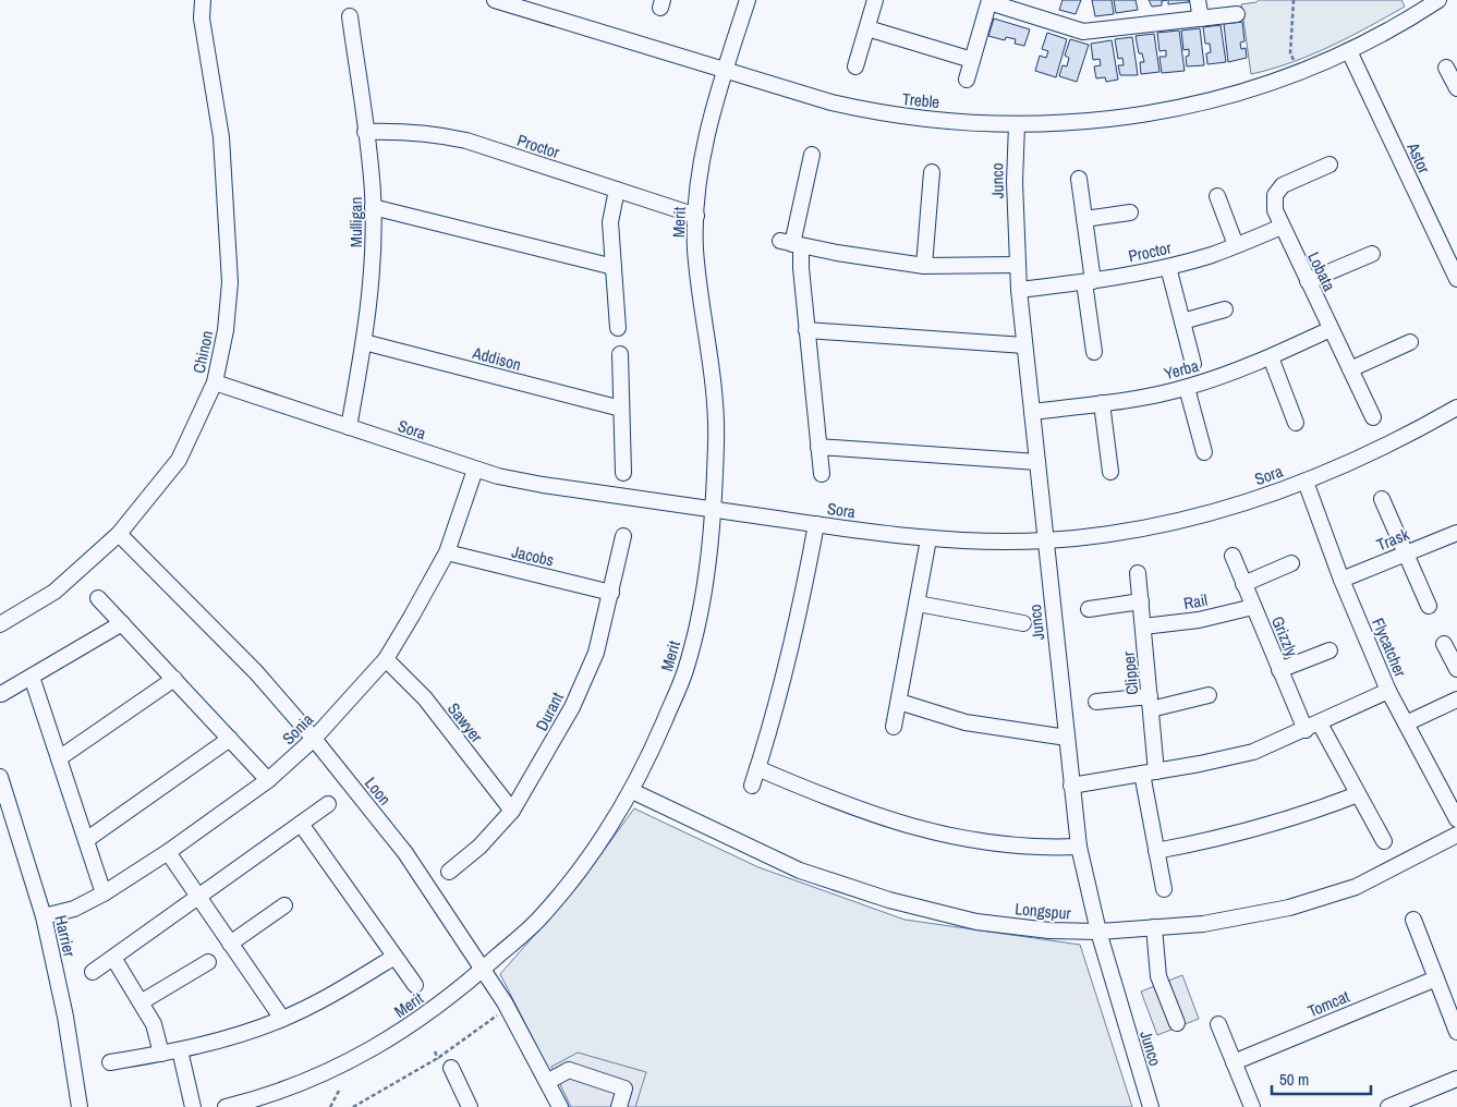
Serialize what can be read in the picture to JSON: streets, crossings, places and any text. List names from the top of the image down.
{
  "streets": {
    "street": [
      "Treble",
      "Proctor",
      "Astor",
      "Junco",
      "Mulligan",
      "Merit",
      "Lobata",
      "Chinon",
      "Addison",
      "Yerba",
      "Sora",
      "Trask",
      "Jacobs",
      "Rail",
      "Grizzly",
      "Flycatcher",
      "Clipper",
      "Durant",
      "Sawyer",
      "Sonia",
      "Loon",
      "Longspur",
      "Harrier",
      "Tomcat"
    ]
  },
  "crossings": [
    ["Treble", "Astor"],
    ["Treble", "Junco"],
    ["Treble", "Merit"],
    ["Proctor", "Junco"],
    ["Proctor", "Mulligan"],
    ["Proctor", "Merit"],
    ["Proctor", "Lobata"],
    ["Junco", "Yerba"],
    ["Junco", "Sora"],
    ["Junco", "Longspur"],
    ["Mulligan", "Addison"],
    ["Mulligan", "Sora"],
    ["Merit", "Sora"],
    ["Merit", "Loon"],
    ["Merit", "Longspur"],
    ["Lobata", "Yerba"],
    ["Chinon", "Sora"],
    ["Chinon", "Loon"],
    ["Sora", "Flycatcher"],
    ["Sora", "Sonia"],
    ["Trask", "Flycatcher"],
    ["Jacobs", "Durant"],
    ["Jacobs", "Sonia"],
    ["Rail", "Grizzly"],
    ["Rail", "Clipper"],
    ["Durant", "Sawyer"],
    ["Sawyer", "Sonia"],
    ["Sonia", "Loon"],
    ["Sonia", "Harrier"]
  ],
  "scale_bar": "50 m"
}
